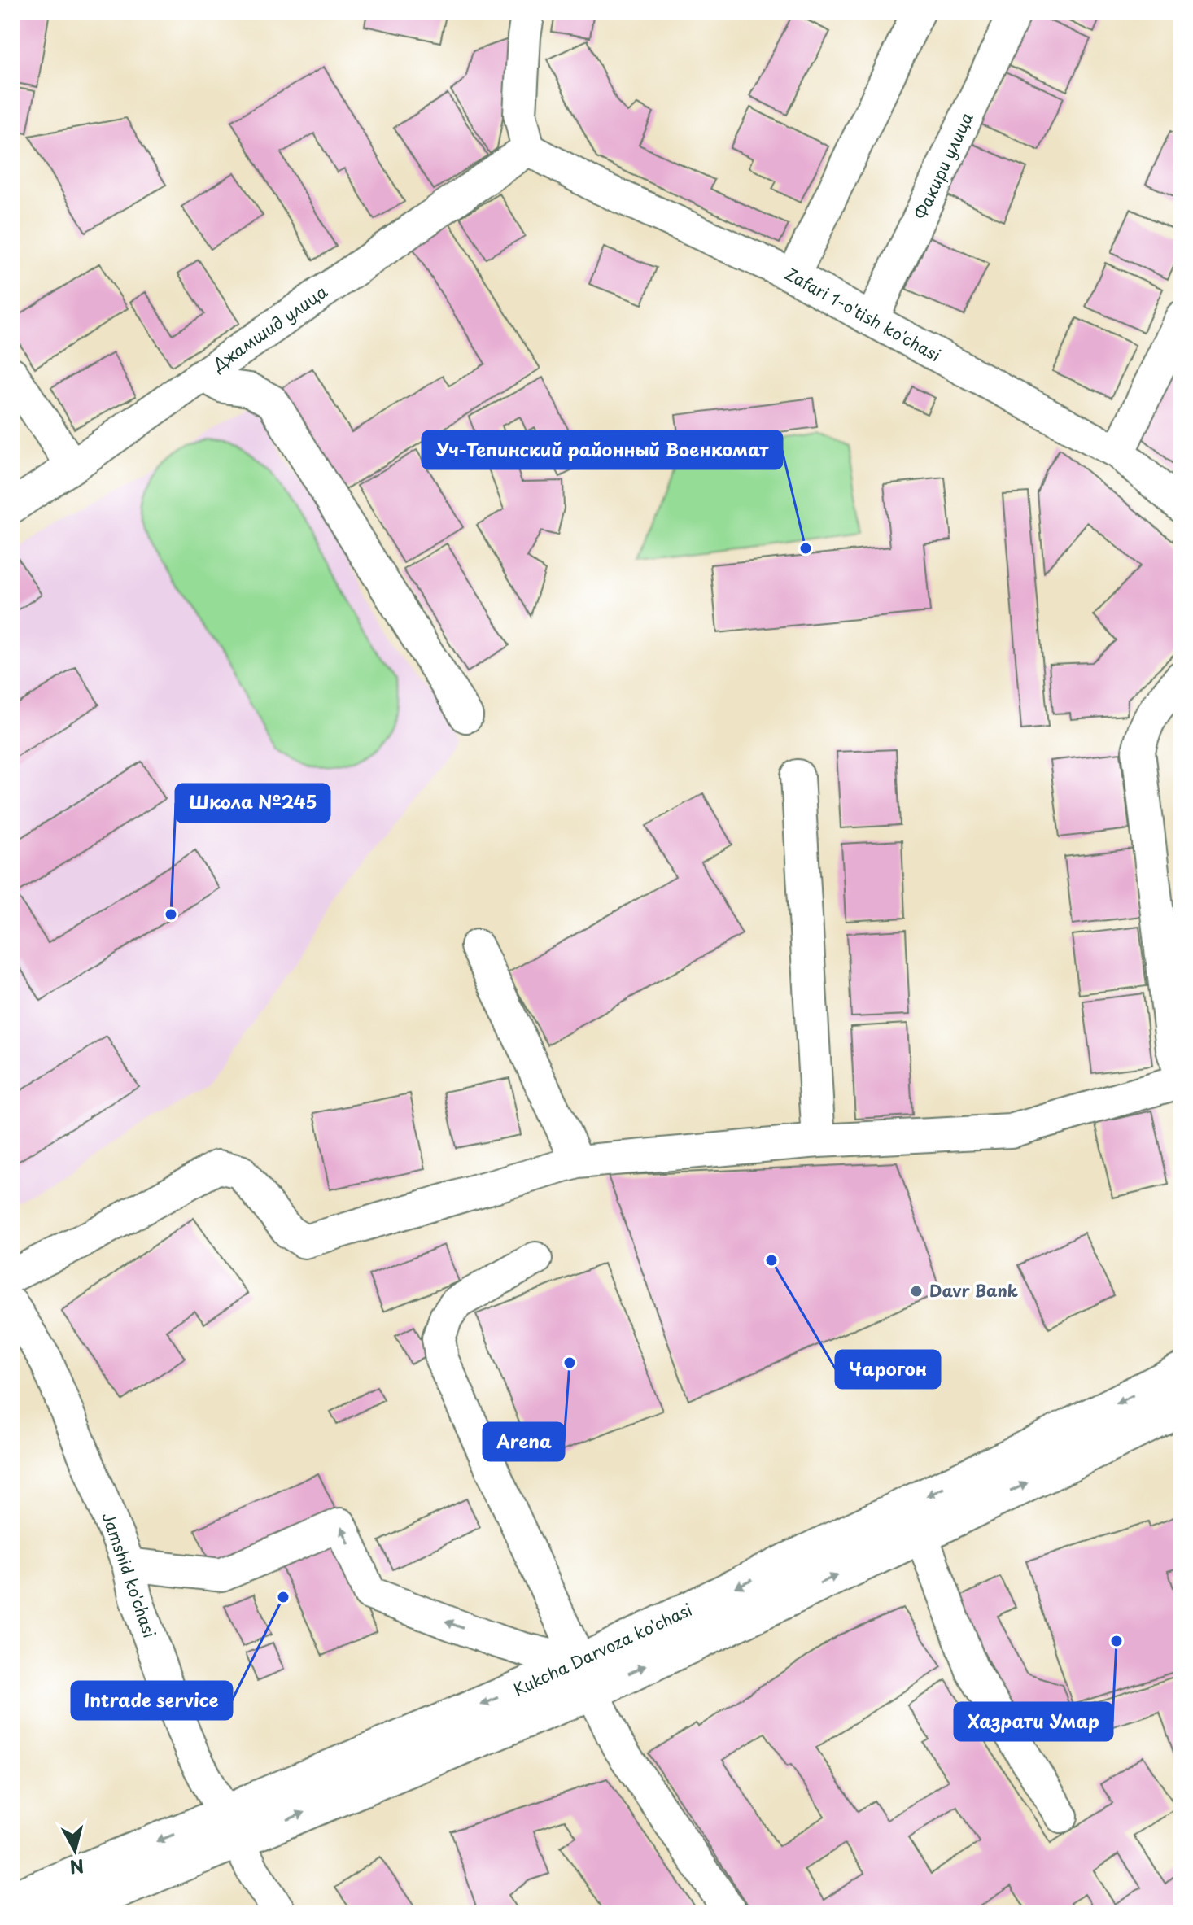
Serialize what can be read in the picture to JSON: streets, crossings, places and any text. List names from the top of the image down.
{
  "streets": {
    "main road": ["Kukcha Darvoza ko'chasi"],
    "street": [
      "Факири улица",
      "Zafari 1-o'tish ko'chasi",
      "Джамшид улица",
      "Jamshid ko'chasi"
    ]
  },
  "crossings": [
    ["Факири улица", "Zafari 1-o'tish ko'chasi"],
    ["Zafari 1-o'tish ko'chasi", "Джамшид улица"],
    ["Jamshid ko'chasi", "Kukcha Darvoza ko'chasi"]
  ],
  "places": [
    "Уч-Тепинский районный Военкомат",
    "Школа №245",
    "Чарогон",
    "Davr Bank",
    "Arena",
    "Intrade service",
    "Хазрати Умар"
  ],
  "north": "bottom"
}
